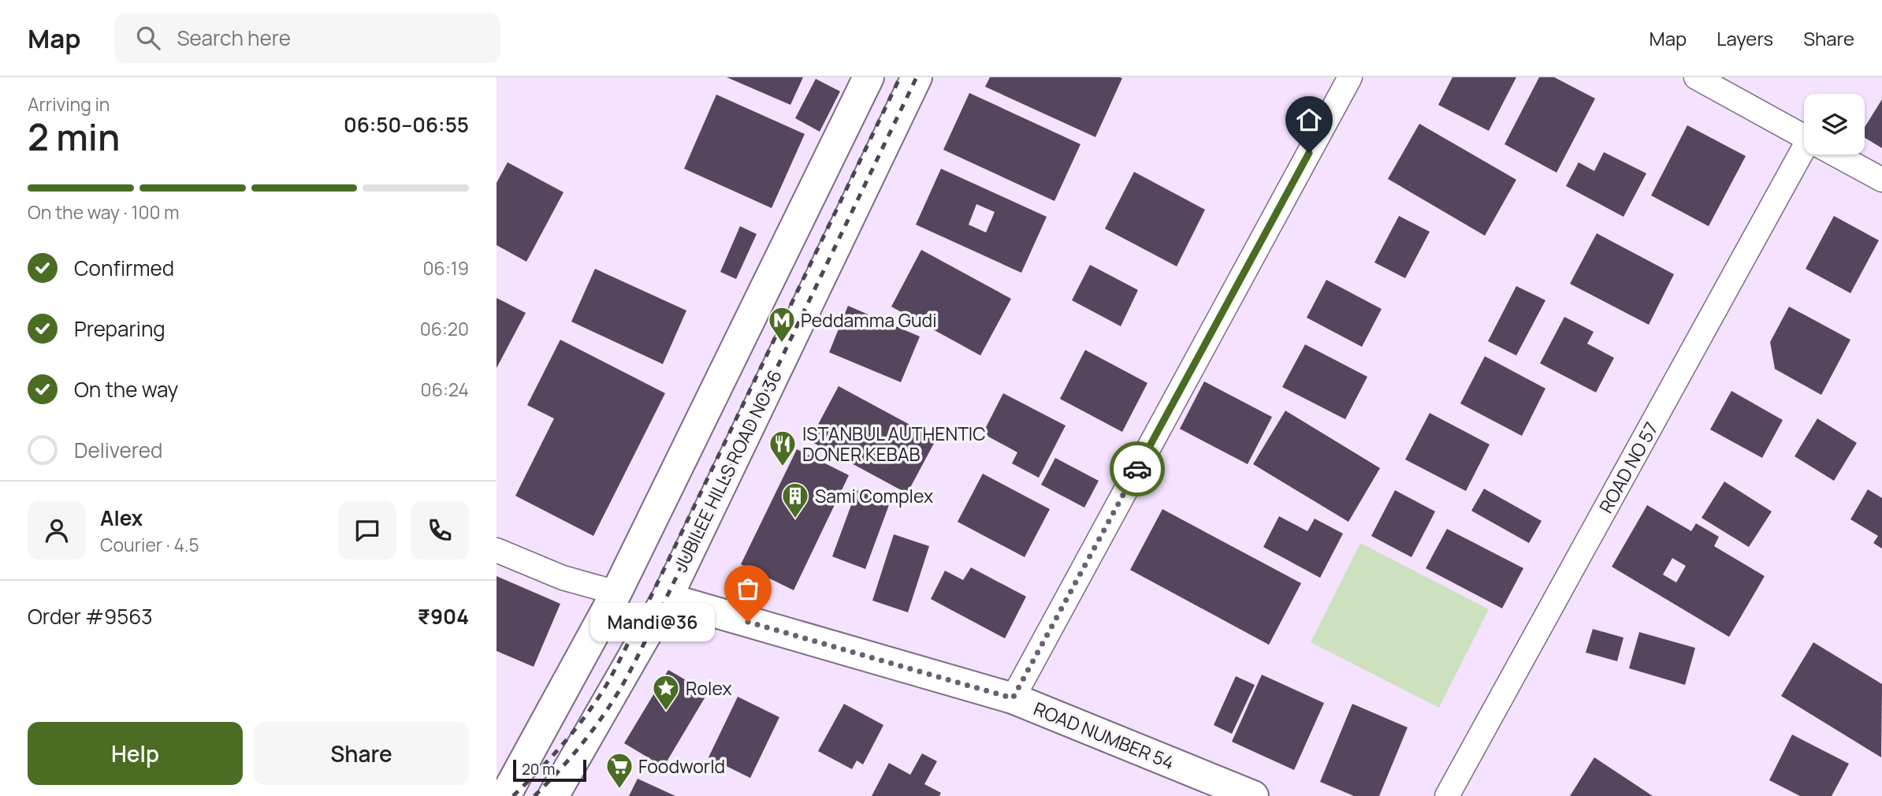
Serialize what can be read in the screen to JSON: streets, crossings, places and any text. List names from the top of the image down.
{
  "streets": {
    "main road": ["JUBILEE HILLS ROAD NO 36", "ROAD NUMBER 54"],
    "street": ["ROAD NO 57"]
  },
  "crossings": [
    ["JUBILEE HILLS ROAD NO 36", "ROAD NUMBER 54"]
  ],
  "places": {
    "metro station": ["Peddamma Gudi"],
    "restaurant": ["ISTANBUL AUTHENTIC DONER KEBAB"],
    "building": ["Sami Complex"],
    "other": ["Mandi@36"],
    "place": ["Rolex"],
    "supermarket": ["Foodworld"]
  },
  "scale_bar": "20 m",
  "page": {
    "header": "Map",
    "search": "Search here",
    "nav": ["Map", "Layers", "Share"],
    "heading": ["2 min", "Arriving in", "06:50–06:55"],
    "panel": [
      "Alex",
      "Courier · 4.5",
      "Order #9563",
      "₹904"
    ],
    "bar": "On the way · 100 m",
    "list": [
      ["Confirmed", "06:19"],
      ["Preparing", "06:20"],
      ["On the way", "06:24"],
      "Delivered"
    ],
    "bubble": "Mandi@36",
    "buttons": ["Help", "Share"],
    "scale": "20 m"
  }
}
